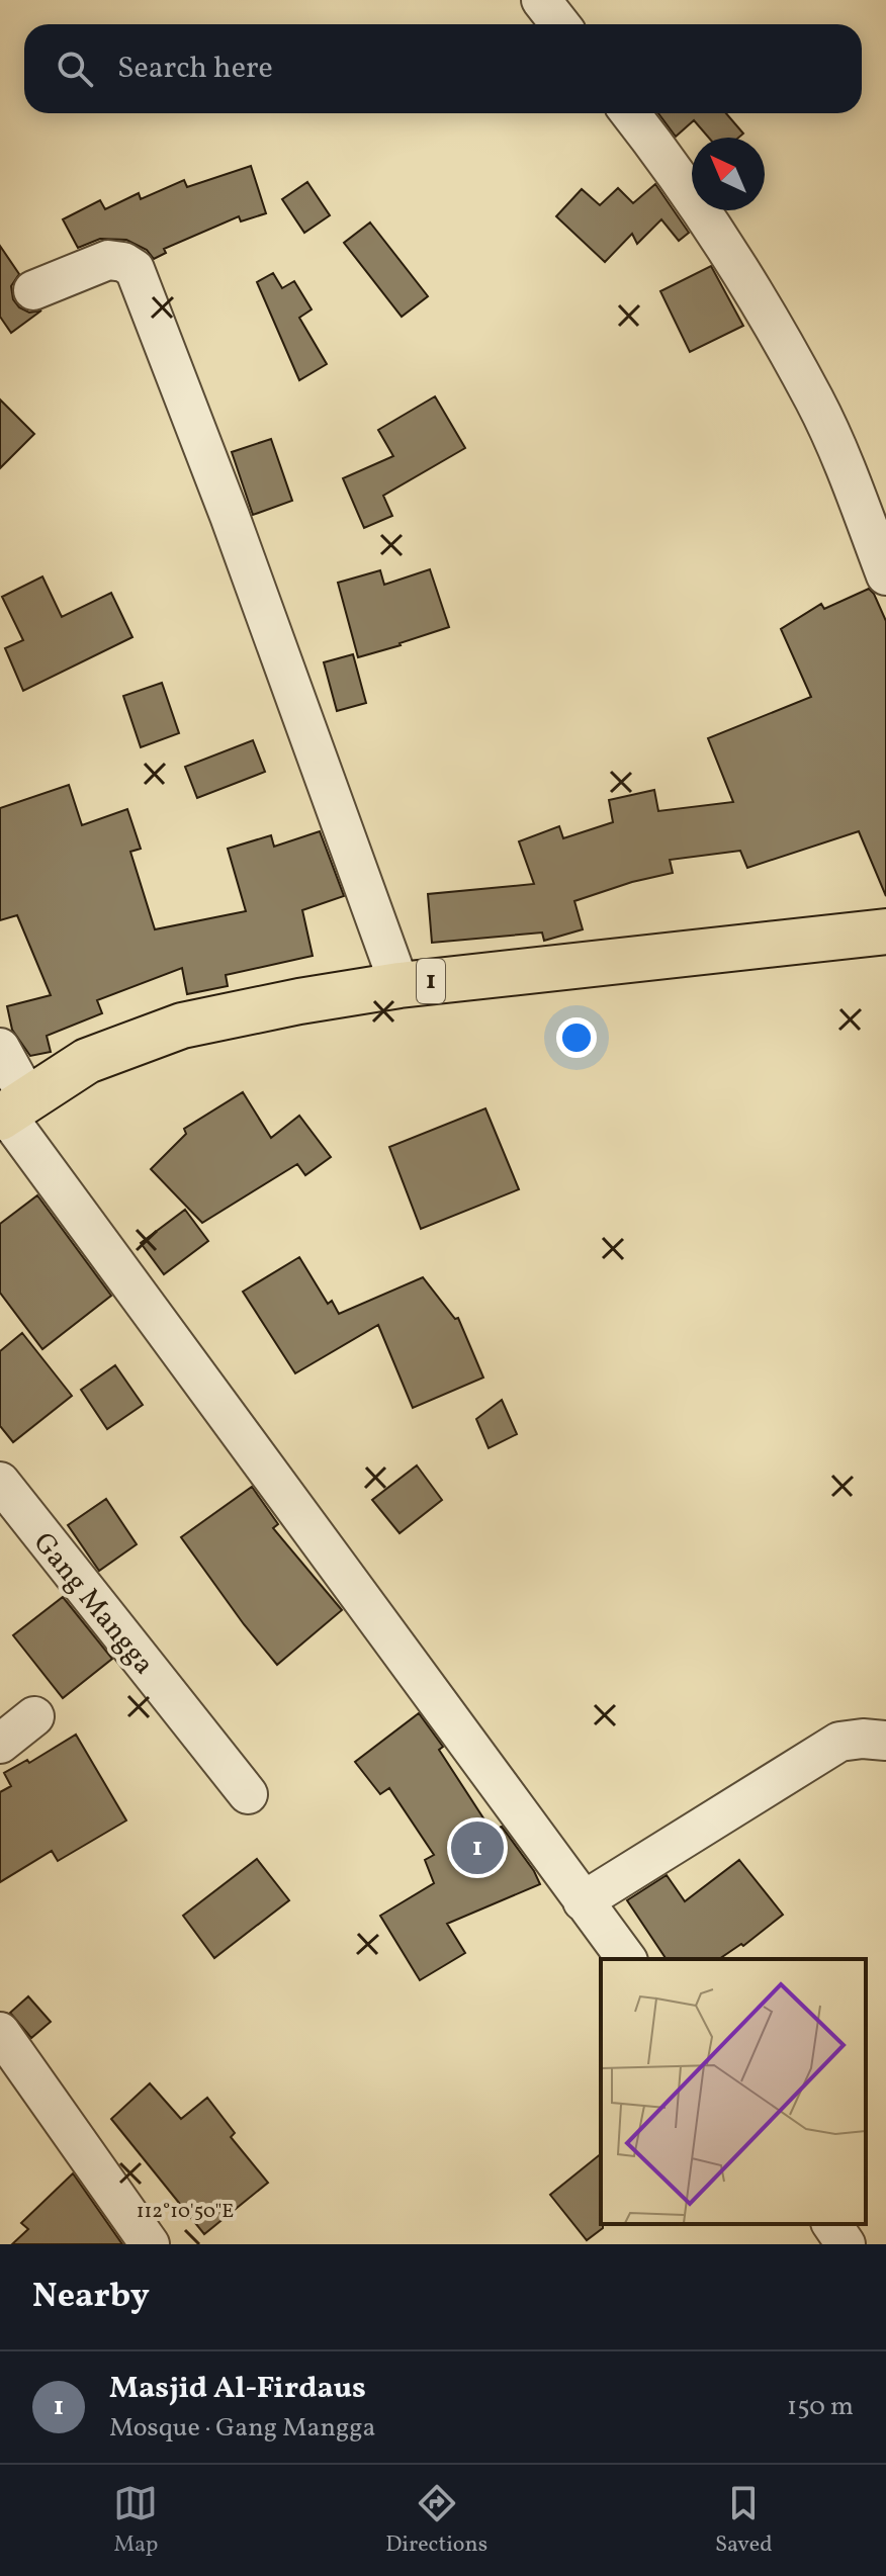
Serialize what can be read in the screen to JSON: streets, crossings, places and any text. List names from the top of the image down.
{
  "streets": {
    "highway": ["1"],
    "street": ["Gang Mangga"]
  },
  "north": "top left",
  "page": {
    "search": "Search here",
    "pins": "1",
    "heading": "Nearby",
    "list": [
      {
        "mark": "1",
        "name": "Masjid Al-Firdaus",
        "note": "Mosque · Gang Mangga",
        "value": "150 m"
      }
    ],
    "nav": ["Map", "Directions", "Saved"]
  },
  "coordinates": ["112°10'50\"E"]
}
